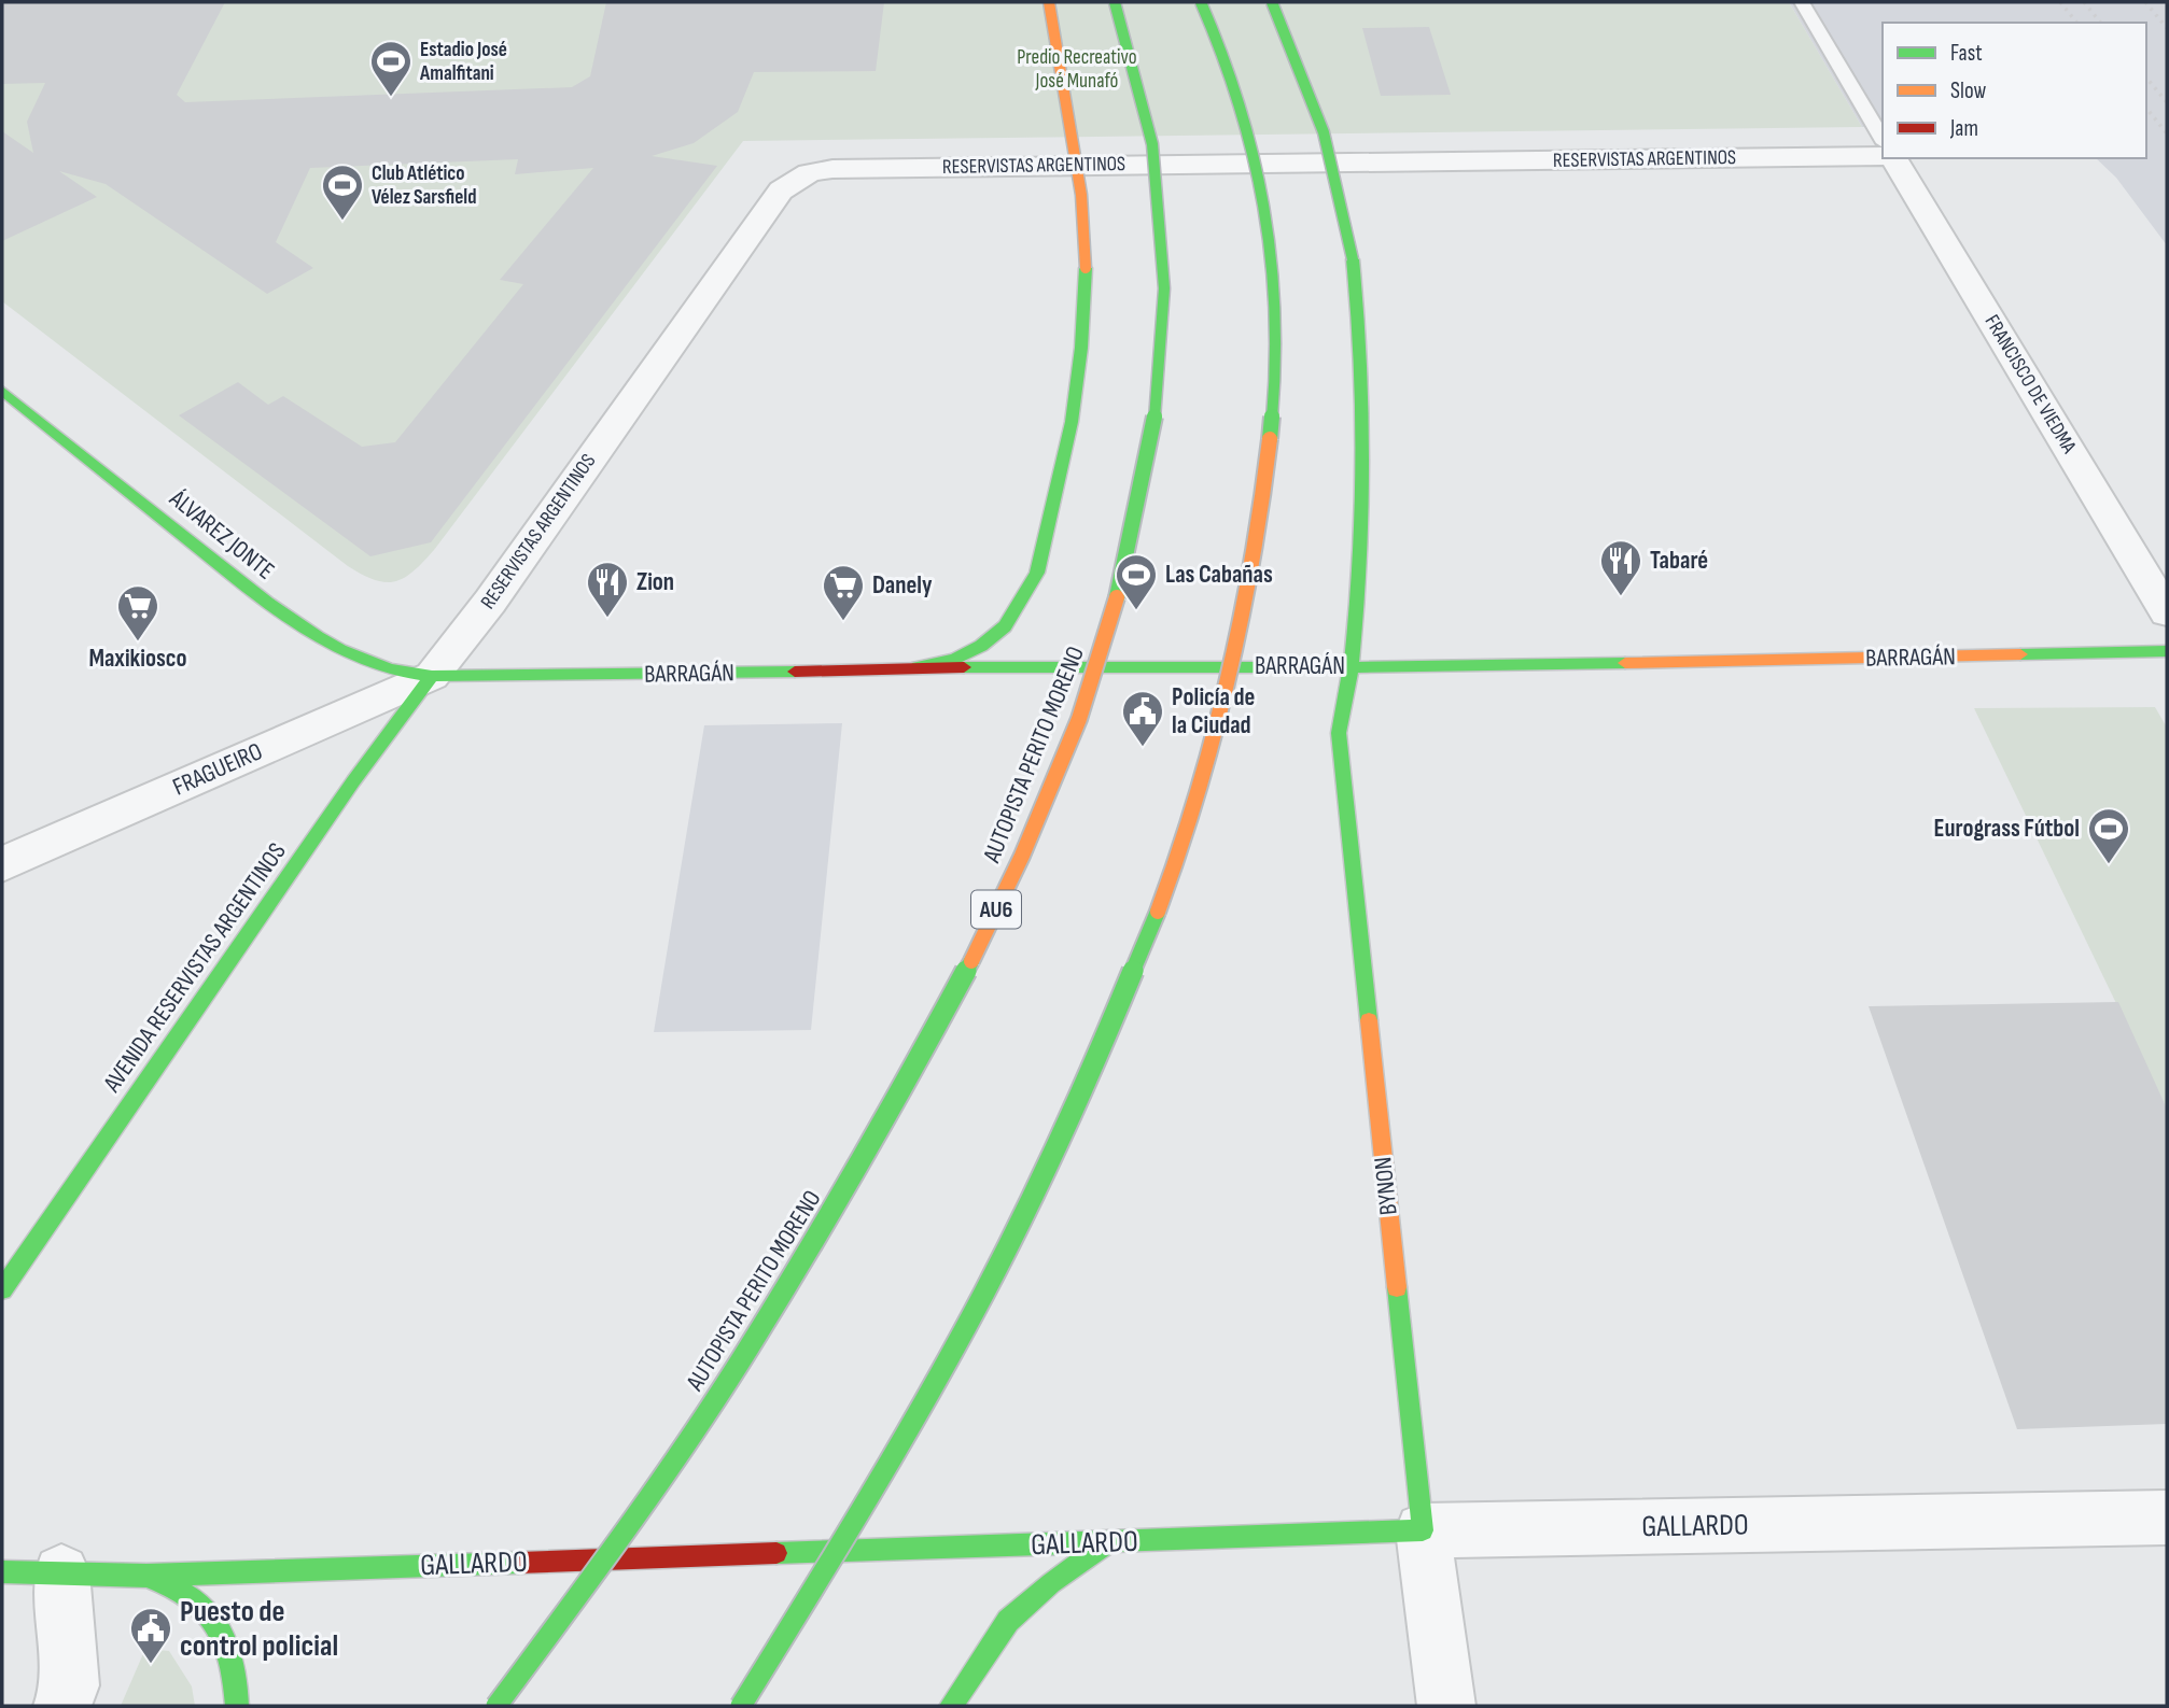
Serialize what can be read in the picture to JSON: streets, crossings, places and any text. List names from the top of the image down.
{
  "streets": {
    "main road": [
      "ÁLVAREZ JONTE",
      "BARRAGÁN",
      "AUTOPISTA PERITO MORENO",
      "AU6",
      "AVENIDA RESERVISTAS ARGENTINOS",
      "BYNON",
      "GALLARDO"
    ],
    "street": ["RESERVISTAS ARGENTINOS", "FRANCISCO DE VIEDMA", "FRAGUEIRO"]
  },
  "crossings": [
    ["RESERVISTAS ARGENTINOS", "ÁLVAREZ JONTE"],
    ["RESERVISTAS ARGENTINOS", "BARRAGÁN"],
    ["RESERVISTAS ARGENTINOS", "FRAGUEIRO"],
    ["RESERVISTAS ARGENTINOS", "AVENIDA RESERVISTAS ARGENTINOS"],
    ["ÁLVAREZ JONTE", "BARRAGÁN"],
    ["ÁLVAREZ JONTE", "FRAGUEIRO"],
    ["ÁLVAREZ JONTE", "AVENIDA RESERVISTAS ARGENTINOS"],
    ["BARRAGÁN", "FRAGUEIRO"],
    ["BARRAGÁN", "AVENIDA RESERVISTAS ARGENTINOS"],
    ["BARRAGÁN", "BYNON"],
    ["FRAGUEIRO", "AVENIDA RESERVISTAS ARGENTINOS"],
    ["BYNON", "GALLARDO"]
  ],
  "parks": ["Predio Recreativo José Munafó"],
  "places": {
    "sports": [
      "Estadio José Amalfitani",
      "Club Atlético Vélez Sarsfield",
      "Las Cabañas",
      "Eurograss Fútbol"
    ],
    "restaurant": ["Tabaré", "Zion"],
    "supermarket": ["Danely", "Maxikiosco"],
    "public building": ["Policía de la Ciudad", "Puesto de control policial"]
  },
  "legend": ["Fast", "Slow", "Jam"]
}
